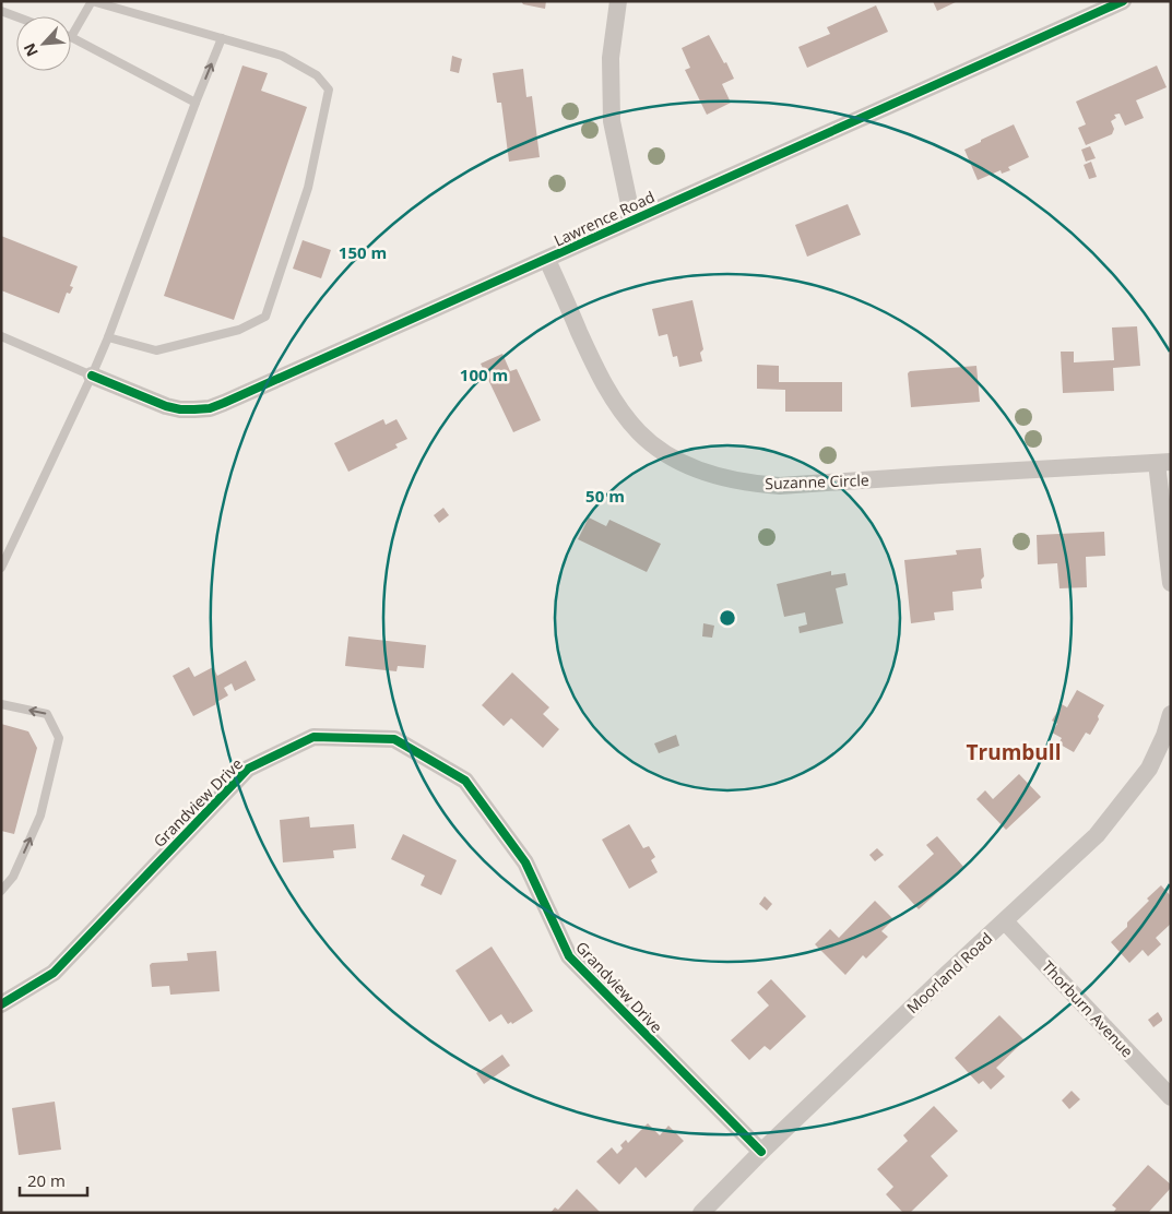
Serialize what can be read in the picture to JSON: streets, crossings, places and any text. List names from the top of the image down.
{
  "streets": {
    "street": [
      "Lawrence Road",
      "Suzanne Circle",
      "Grandview Drive",
      "Moorland Road",
      "Thorburn Avenue"
    ]
  },
  "crossings": [
    ["Lawrence Road", "Suzanne Circle"],
    ["Grandview Drive", "Moorland Road"],
    ["Moorland Road", "Thorburn Avenue"]
  ],
  "districts": ["Trumbull"],
  "scale_bar": "20 m",
  "north": "bottom left",
  "rings": ["150 m", "100 m", "50 m"]
}
